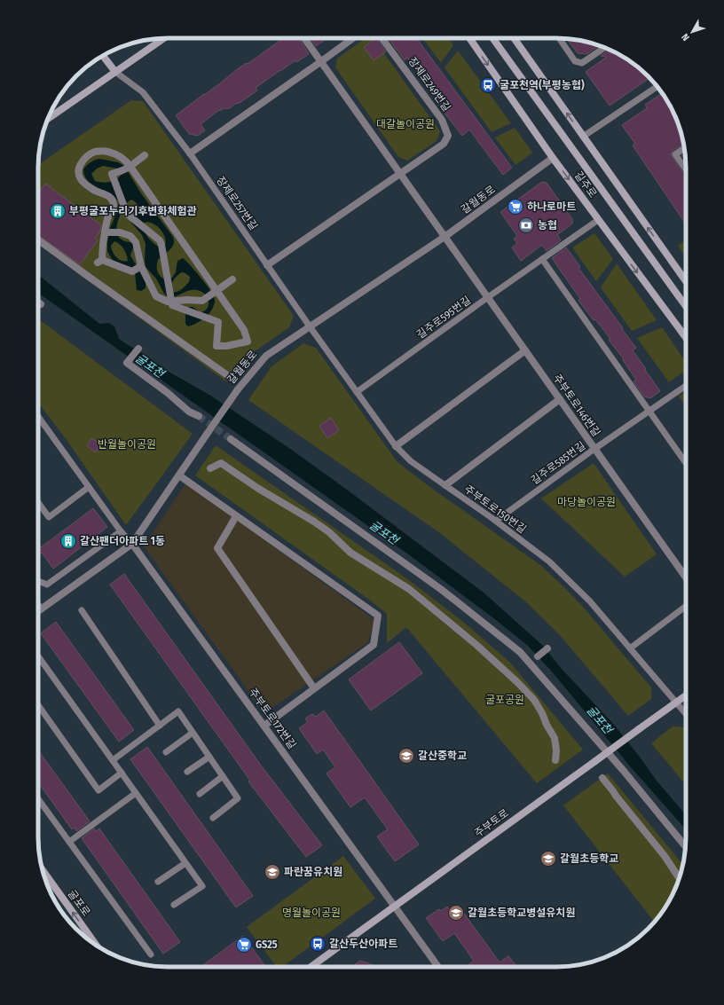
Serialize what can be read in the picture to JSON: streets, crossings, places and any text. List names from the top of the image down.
{
  "streets": {
    "main road": ["길주로", "주부토로", "굴포로"],
    "street": [
      "장제로249번길",
      "갈월동로",
      "주부토로146번길",
      "주부토로172번길"
    ],
    "lane": [
      "장제로257번길",
      "길주로595번길",
      "길주로585번길",
      "주부토로150번길"
    ]
  },
  "crossings": [
    ["장제로249번길", "장제로257번길"],
    ["길주로", "갈월동로"],
    ["길주로", "길주로595번길"],
    ["갈월동로", "장제로257번길"],
    ["갈월동로", "주부토로146번길"],
    ["갈월동로", "주부토로150번길"],
    ["갈월동로", "주부토로172번길"],
    ["장제로257번길", "주부토로150번길"],
    ["길주로595번길", "주부토로146번길"],
    ["길주로595번길", "주부토로150번길"],
    ["주부토로146번길", "길주로585번길"],
    ["길주로585번길", "주부토로150번길"],
    ["주부토로150번길", "주부토로"],
    ["주부토로172번길", "주부토로"]
  ],
  "one_way": ["굴포로"],
  "water": ["굴포천"],
  "parks": [
    "대갈놀이공원",
    "반월놀이공원",
    "마당놀이공원",
    "굴포공원",
    "명월놀이공원"
  ],
  "places": {
    "bus stop": ["굴포천역(부평농협)", "갈산두산아파트"],
    "supermarket": ["하나로마트", "GS25"],
    "building": ["부평굴포누리기후변화체험관", "갈산팬더아파트 1동"],
    "bank": ["농협"],
    "school or university": [
      "갈산중학교",
      "갈월초등학교",
      "파란꿈유치원",
      "갈월초등학교병설유치원"
    ]
  },
  "north": "bottom left"
}
